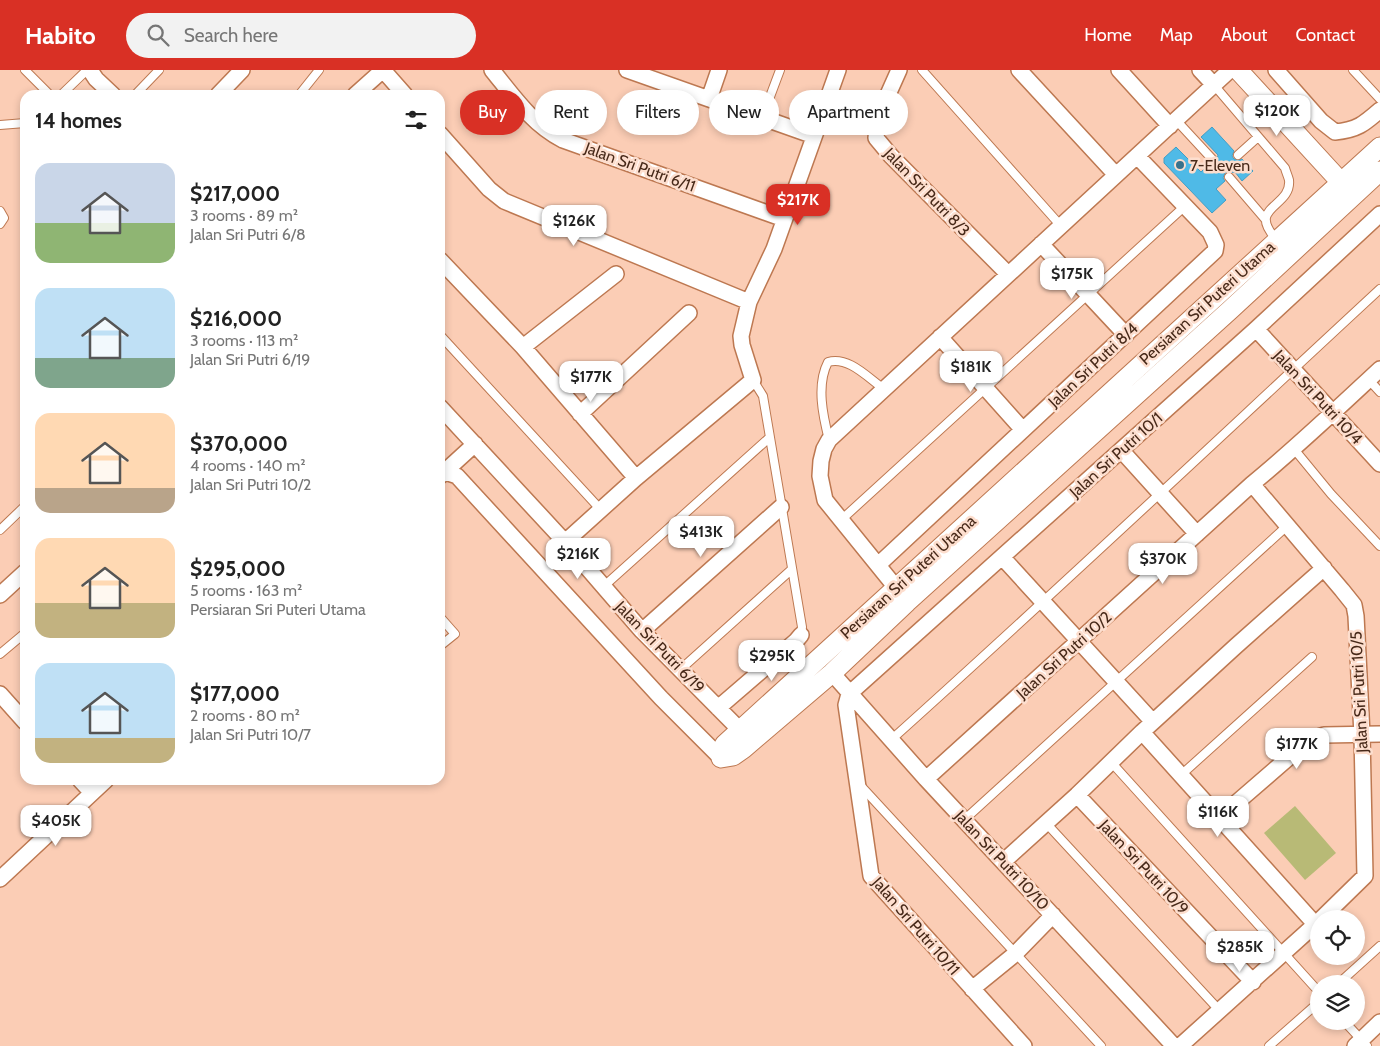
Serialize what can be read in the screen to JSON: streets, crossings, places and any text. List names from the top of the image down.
{
  "streets": {
    "street": [
      "Jalan Sri Putri 6/11",
      "Jalan Sri Putri 8/3",
      "Persiaran Sri Puteri Utama",
      "Jalan Sri Putri 8/4",
      "Jalan Sri Putri 10/4",
      "Jalan Sri Putri 10/1",
      "Jalan Sri Putri 6/19",
      "Jalan Sri Putri 10/2",
      "Jalan Sri Putri 10/5",
      "Jalan Sri Putri 10/10",
      "Jalan Sri Putri 10/9",
      "Jalan Sri Putri 10/11"
    ]
  },
  "crossings": [
    ["Persiaran Sri Puteri Utama", "Jalan Sri Putri 6/19"],
    ["Persiaran Sri Puteri Utama", "Jalan Sri Putri 10/10"],
    ["Jalan Sri Putri 10/4", "Jalan Sri Putri 10/1"],
    ["Jalan Sri Putri 10/4", "Jalan Sri Putri 10/2"],
    ["Jalan Sri Putri 10/1", "Jalan Sri Putri 10/10"],
    ["Jalan Sri Putri 10/1", "Jalan Sri Putri 10/11"],
    ["Jalan Sri Putri 10/2", "Jalan Sri Putri 10/5"],
    ["Jalan Sri Putri 10/2", "Jalan Sri Putri 10/10"],
    ["Jalan Sri Putri 10/5", "Jalan Sri Putri 10/9"],
    ["Jalan Sri Putri 10/10", "Jalan Sri Putri 10/11"]
  ],
  "places": ["7-Eleven"],
  "page": {
    "header": "Habito",
    "search": "Search here",
    "nav": [
      "Home",
      "Map",
      "About",
      "Contact"
    ],
    "chip": [
      "Buy",
      "Rent",
      "Filters",
      "New",
      "Apartment"
    ],
    "heading": "14 homes",
    "price": [
      "$120K",
      "$217K",
      "$126K",
      "$175K",
      "$181K",
      "$177K",
      "$413K",
      "$216K",
      "$370K",
      "$295K",
      "$177K",
      "$116K",
      "$405K",
      "$285K"
    ],
    "list": [
      {
        "name": "$217,000",
        "note": "3 rooms · 89 m² · Jalan Sri Putri 6/8"
      },
      {
        "name": "$216,000",
        "note": "3 rooms · 113 m² · Jalan Sri Putri 6/19"
      },
      {
        "name": "$370,000",
        "note": "4 rooms · 140 m² · Jalan Sri Putri 10/2"
      },
      {
        "name": "$295,000",
        "note": "5 rooms · 163 m² · Persiaran Sri Puteri Utama"
      },
      {
        "name": "$177,000",
        "note": "2 rooms · 80 m² · Jalan Sri Putri 10/7"
      }
    ]
  }
}
